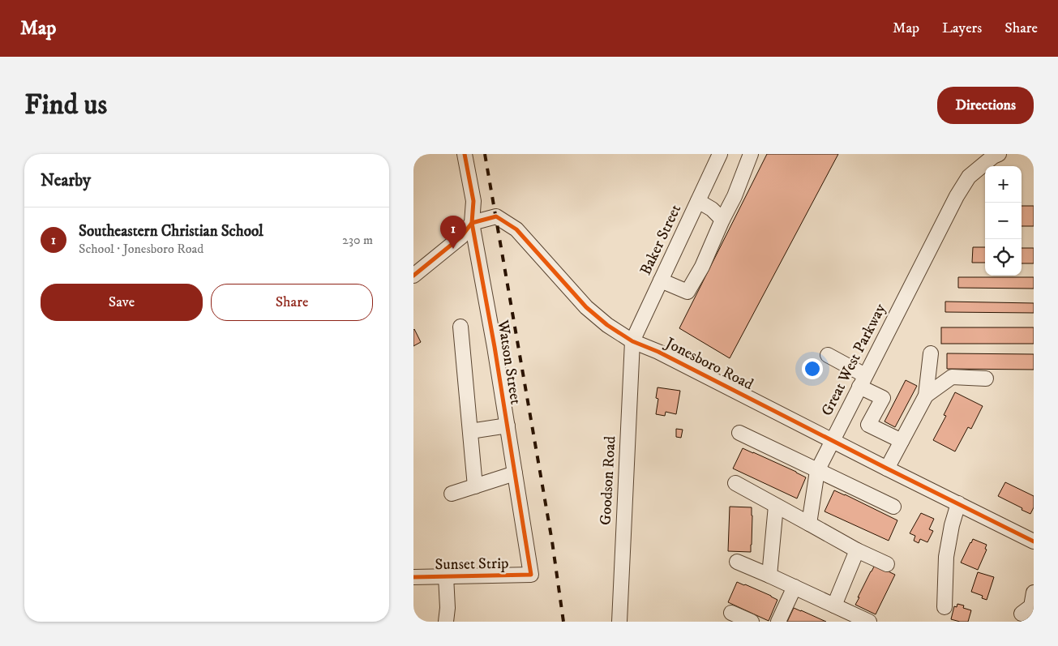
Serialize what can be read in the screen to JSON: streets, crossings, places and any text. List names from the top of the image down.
{
  "streets": {
    "street": [
      "Baker Street",
      "Great West Parkway",
      "Watson Street",
      "Jonesboro Road",
      "Goodson Road",
      "Sunset Strip"
    ]
  },
  "crossings": [
    ["Baker Street", "Jonesboro Road"],
    ["Baker Street", "Goodson Road"],
    ["Great West Parkway", "Jonesboro Road"],
    ["Watson Street", "Jonesboro Road"],
    ["Watson Street", "Sunset Strip"],
    ["Jonesboro Road", "Goodson Road"]
  ],
  "page": {
    "header": "Map",
    "nav": ["Map", "Layers", "Share"],
    "buttons": [
      "Directions",
      ["Save", "Share"]
    ],
    "title": "Find us",
    "heading": "Nearby",
    "map_buttons": ["+", "−"],
    "list": [
      {
        "mark": "1",
        "name": "Southeastern Christian School",
        "note": "School · Jonesboro Road",
        "value": "230 m"
      }
    ],
    "pins": "1"
  }
}
